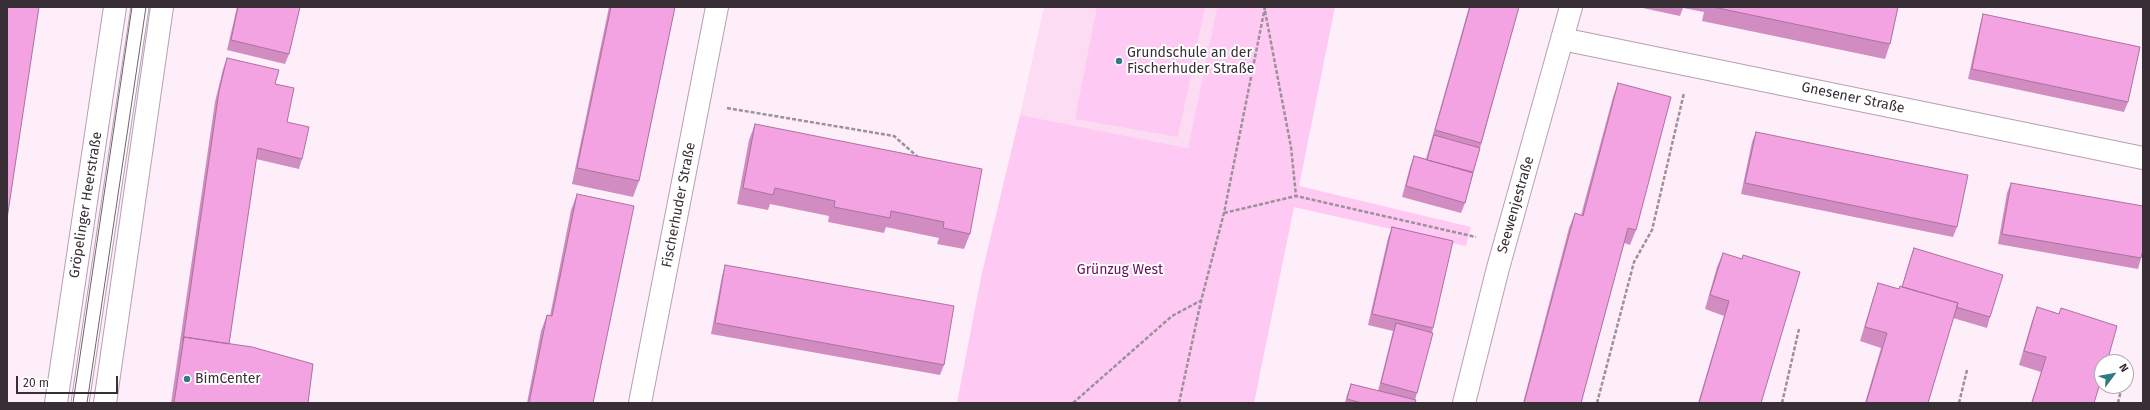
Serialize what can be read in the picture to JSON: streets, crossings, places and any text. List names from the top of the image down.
{
  "streets": {
    "street": [
      "Gnesener Straße",
      "Gröpelinger Heerstraße",
      "Fischerhuder Straße",
      "Seewenjestraße"
    ]
  },
  "crossings": [
    ["Gnesener Straße", "Seewenjestraße"]
  ],
  "parks": ["Grünzug West"],
  "places": ["Grundschule an der Fischerhuder Straße", "BimCenter"],
  "scale_bar": "20 m",
  "north": "top right"
}
